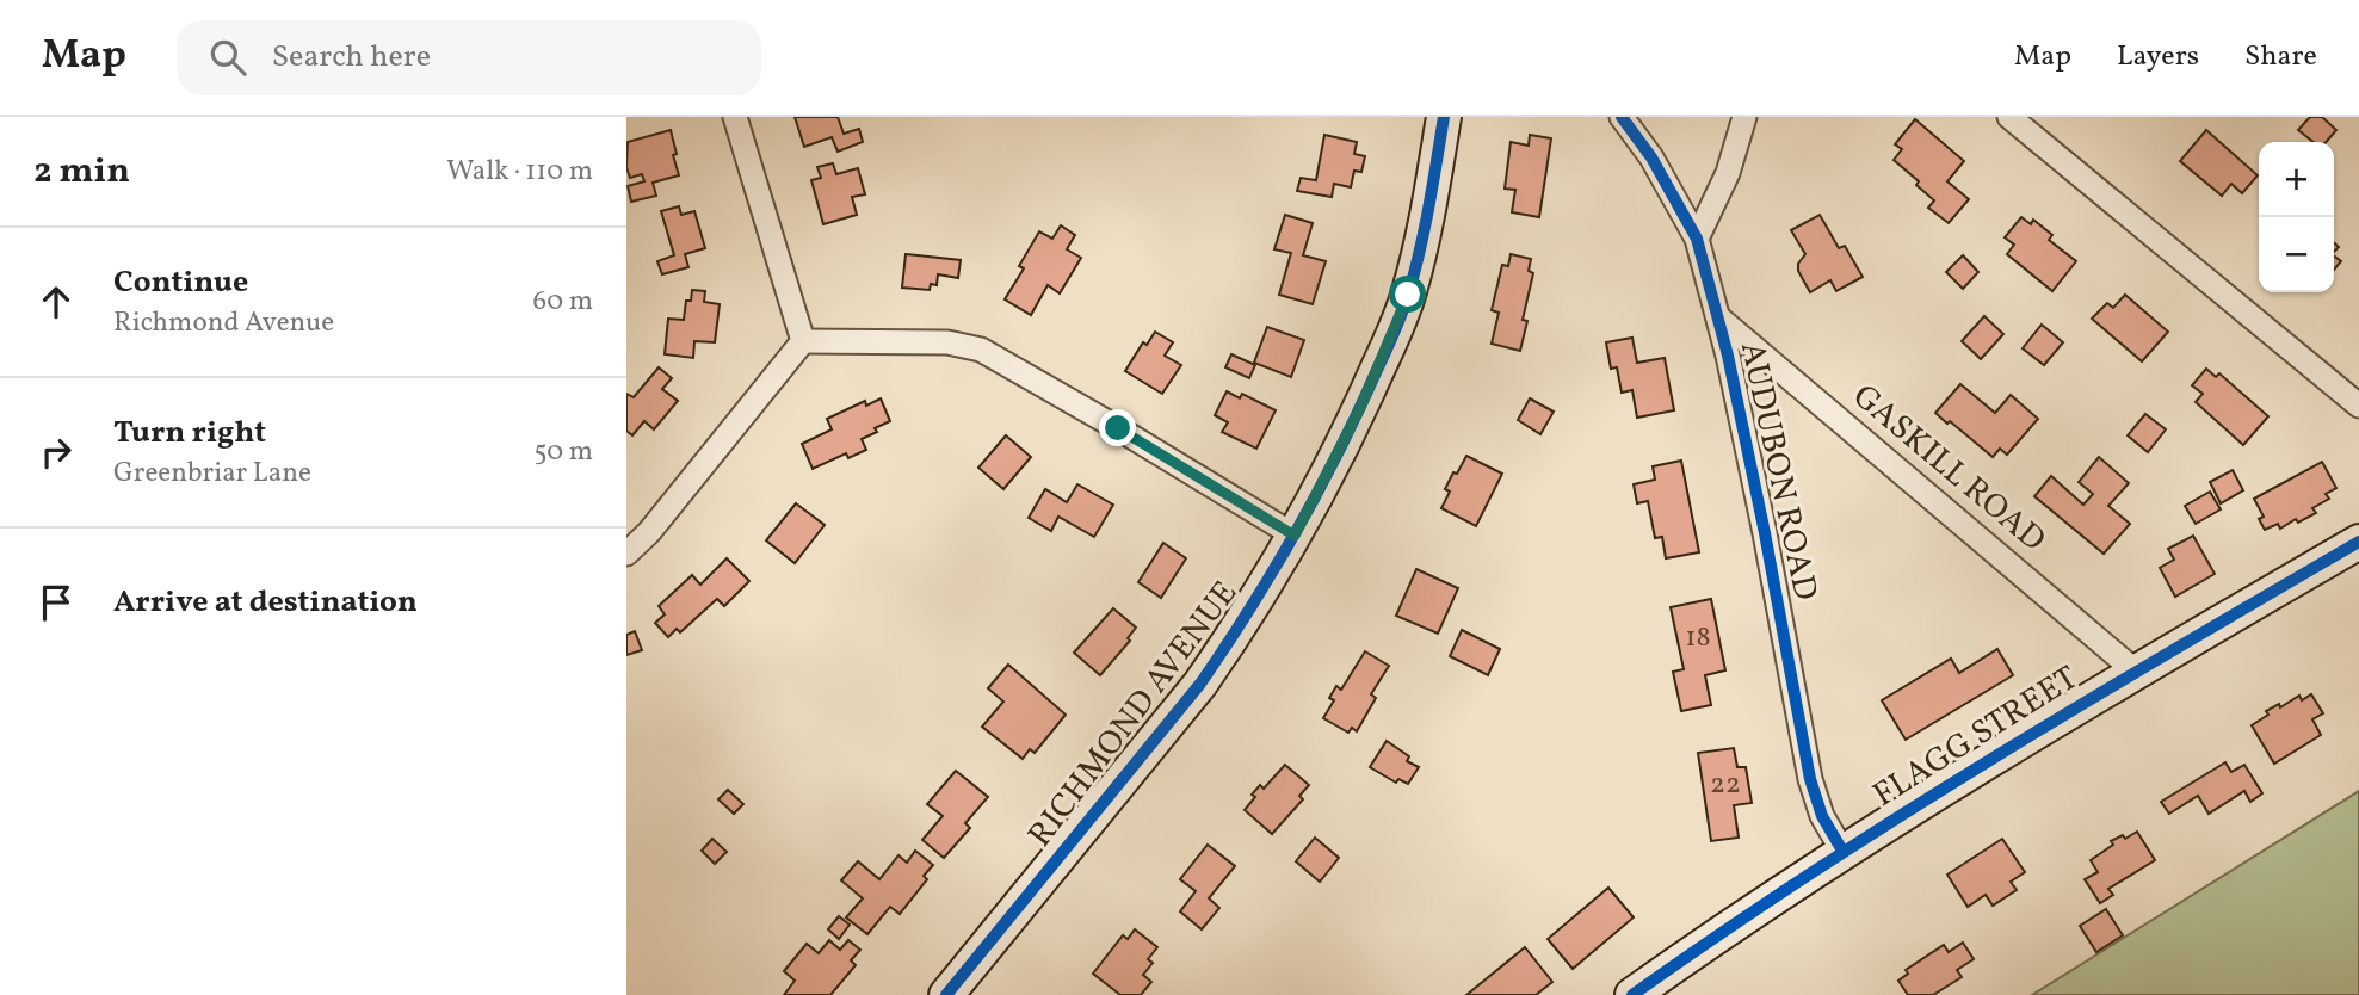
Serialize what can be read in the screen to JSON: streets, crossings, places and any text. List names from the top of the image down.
{
  "streets": {
    "street": [
      "GASKILL ROAD",
      "AUDUBON ROAD",
      "RICHMOND AVENUE",
      "FLAGG STREET"
    ]
  },
  "crossings": [
    ["GASKILL ROAD", "AUDUBON ROAD"],
    ["GASKILL ROAD", "FLAGG STREET"],
    ["AUDUBON ROAD", "FLAGG STREET"]
  ],
  "house_numbers": ["18", "22"],
  "page": {
    "header": "Map",
    "search": "Search here",
    "nav": ["Map", "Layers", "Share"],
    "heading": ["2 min", "Walk · 110 m"],
    "map_buttons": ["+", "−"],
    "list": [
      ["Continue", "Richmond Avenue", "60 m"],
      ["Turn right", "Greenbriar Lane", "50 m"],
      "Arrive at destination"
    ]
  }
}
